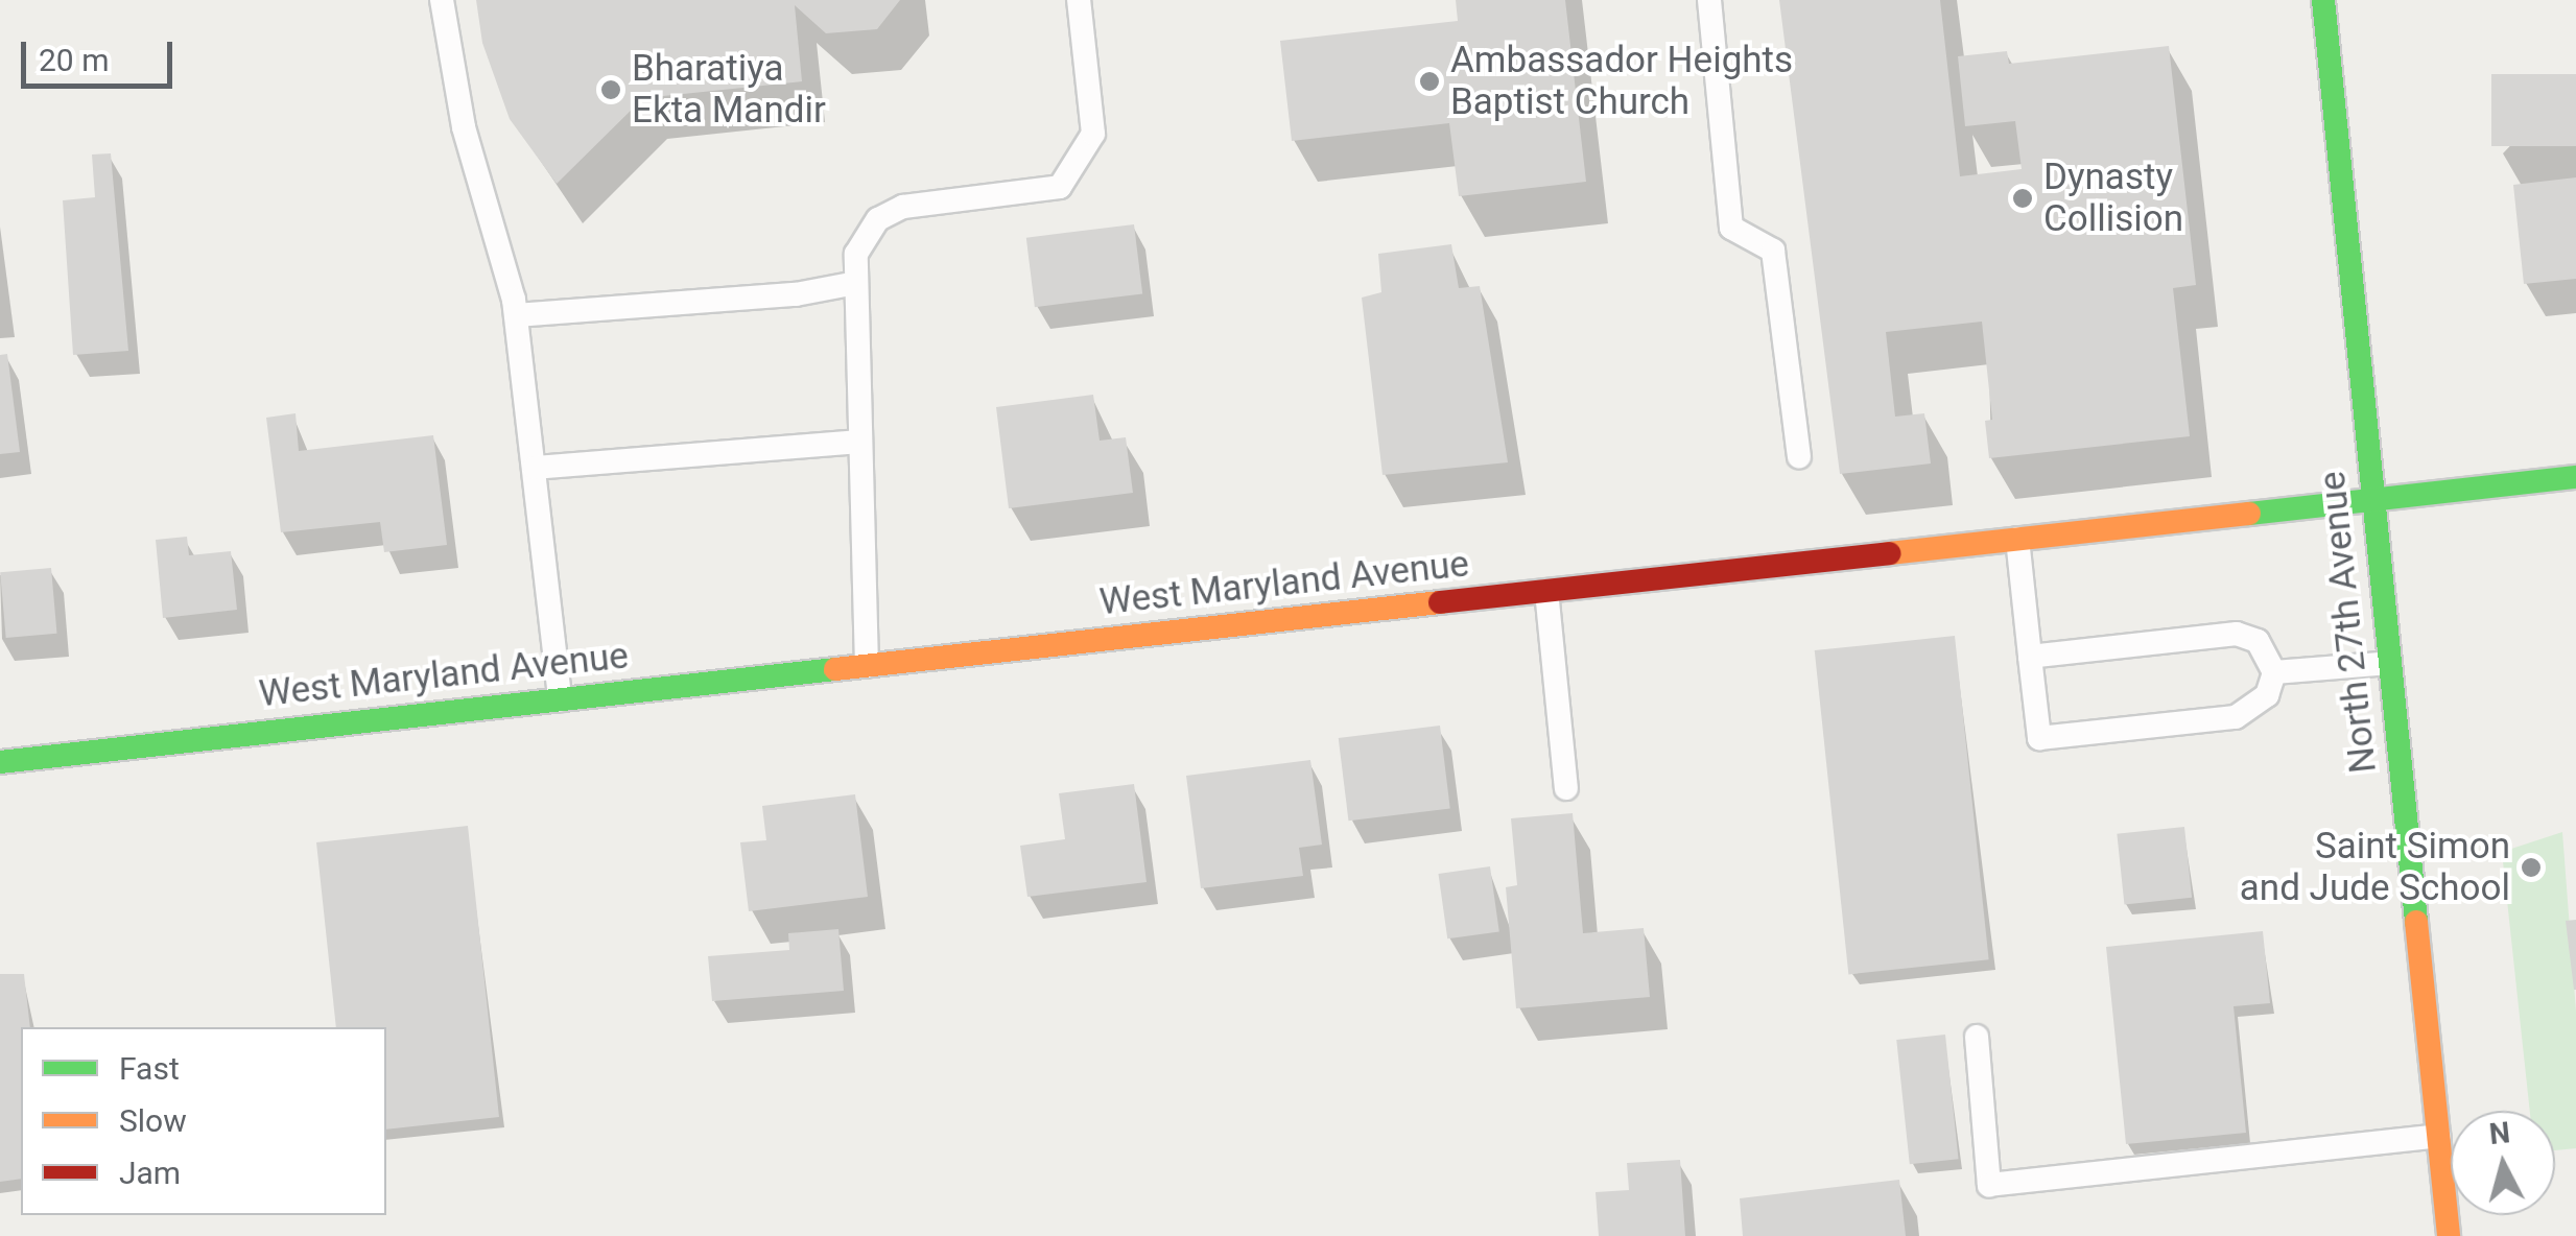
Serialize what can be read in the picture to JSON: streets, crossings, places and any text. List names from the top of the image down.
{
  "streets": {
    "street": ["West Maryland Avenue", "North 27th Avenue"]
  },
  "crossings": [
    ["West Maryland Avenue", "North 27th Avenue"]
  ],
  "places": [
    "Ambassador Heights Baptist Church",
    "Bharatiya Ekta Mandir",
    "Dynasty Collision",
    "Saint Simon and Jude School"
  ],
  "legend": ["Fast", "Slow", "Jam"],
  "scale_bar": "20 m",
  "north": "top"
}
